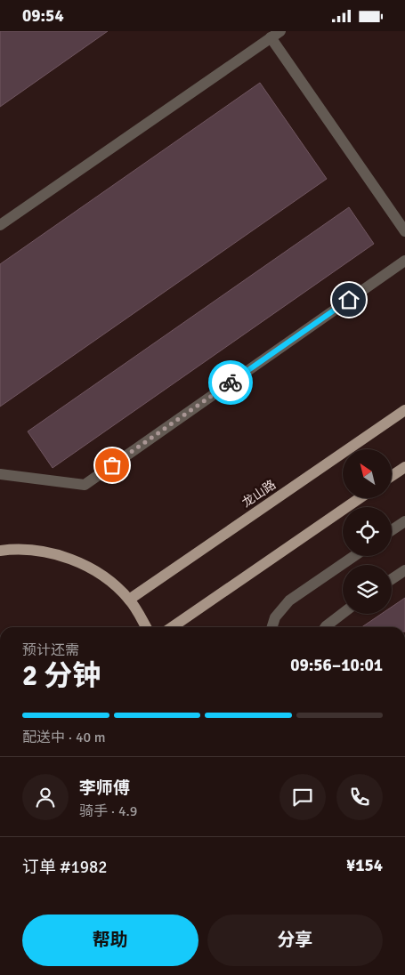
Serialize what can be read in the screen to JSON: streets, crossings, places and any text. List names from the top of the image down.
{
  "streets": {
    "main road": ["龙山路"]
  },
  "north": "top left",
  "page": {
    "status": "09:54",
    "heading": ["2 分钟", "预计还需", "09:56–10:01"],
    "panel": [
      "李师傅",
      "骑手 · 4.9",
      "订单 #1982",
      "¥154"
    ],
    "bar": "配送中 · 40 m",
    "buttons": ["帮助", "分享"]
  }
}
